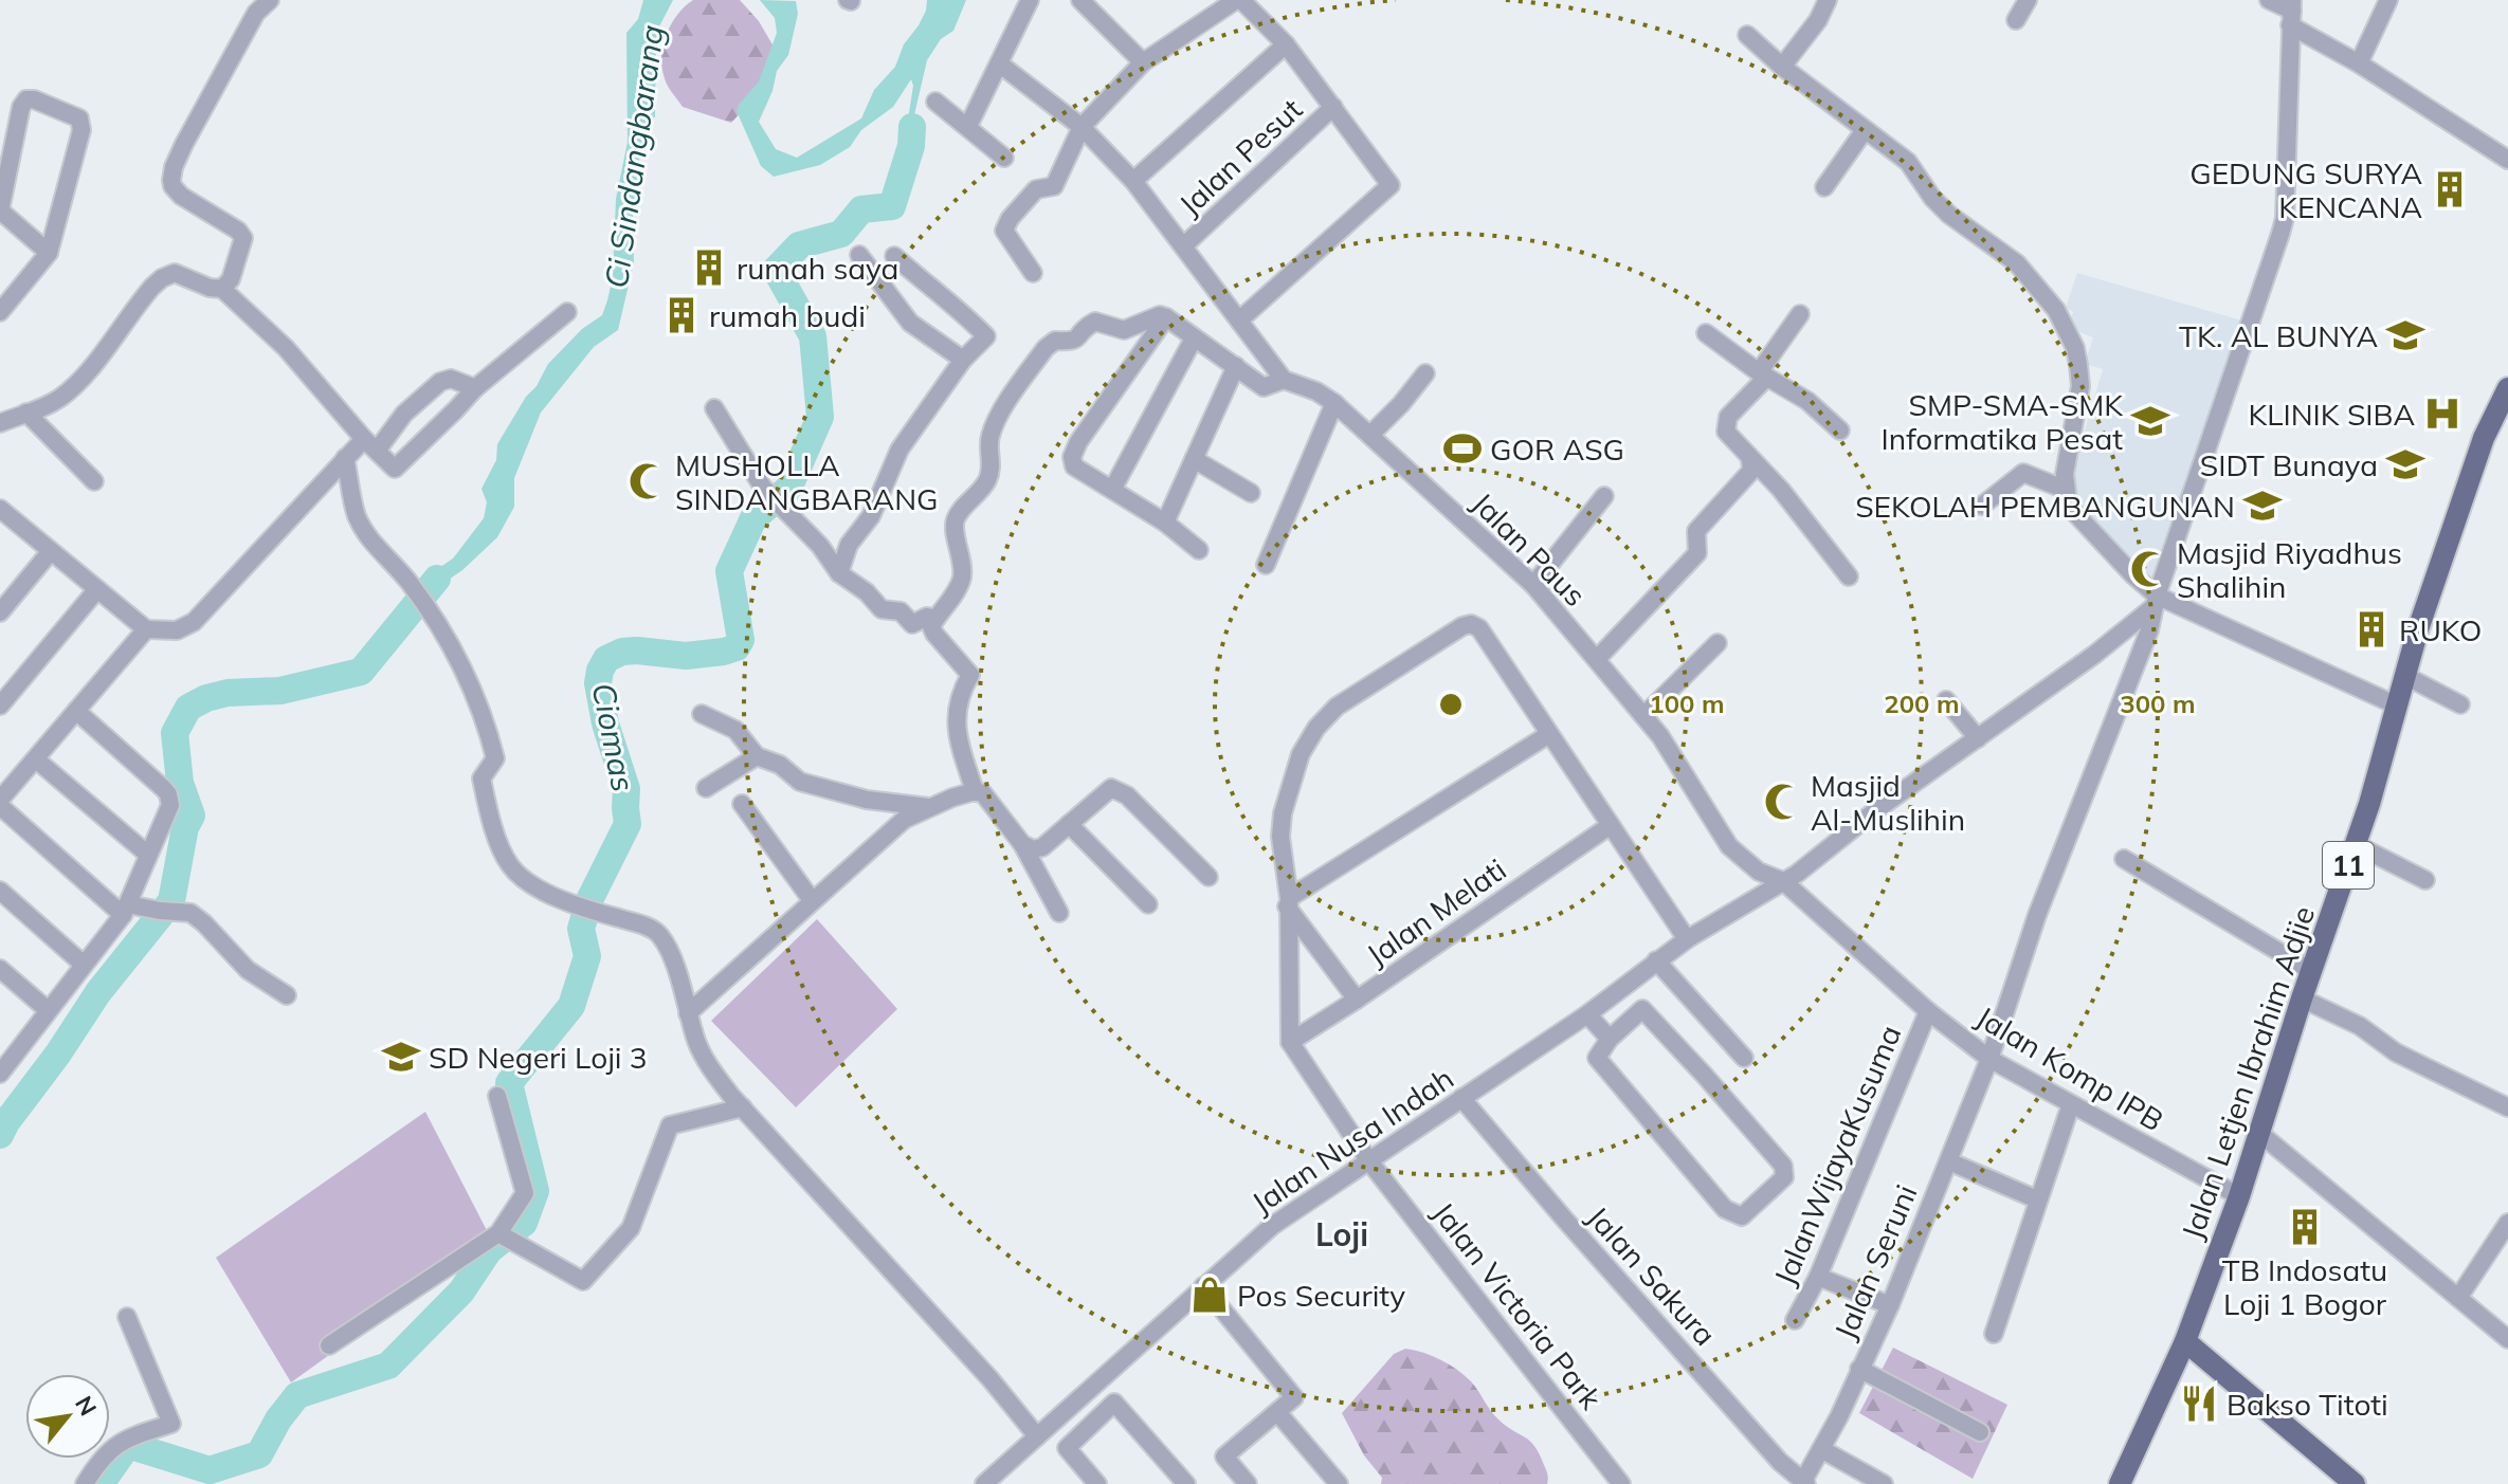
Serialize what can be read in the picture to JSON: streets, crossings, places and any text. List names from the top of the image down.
{
  "streets": {
    "main road": ["11", "Jalan Letjen Ibrahim Adjie"],
    "street": [
      "Jalan Pesut",
      "Jalan Paus",
      "Jalan Melati",
      "Jalan Komp IPB",
      "Jalan Nusa Indah",
      "JalanWijayaKusuma",
      "Jalan Seruni",
      "Jalan Sakura",
      "Jalan Victoria Park"
    ]
  },
  "crossings": [
    ["Jalan Paus", "Jalan Komp IPB"],
    ["Jalan Paus", "Jalan Nusa Indah"],
    ["11", "Jalan Letjen Ibrahim Adjie"],
    ["Jalan Melati", "Jalan Victoria Park"],
    ["Jalan Komp IPB", "Jalan Letjen Ibrahim Adjie"],
    ["Jalan Komp IPB", "Jalan Nusa Indah"],
    ["Jalan Komp IPB", "JalanWijayaKusuma"],
    ["Jalan Komp IPB", "Jalan Seruni"],
    ["Jalan Nusa Indah", "Jalan Seruni"],
    ["Jalan Nusa Indah", "Jalan Sakura"],
    ["Jalan Nusa Indah", "Jalan Victoria Park"],
    ["Jalan Seruni", "Jalan Sakura"]
  ],
  "districts": ["Loji"],
  "water": ["Ci Sindangbarang", "Ciomas"],
  "places": {
    "building": [
      "GEDUNG SURYA KENCANA",
      "rumah saya",
      "rumah budi",
      "RUKO",
      "TB Indosatu Loji 1 Bogor"
    ],
    "school or university": [
      "TK. AL BUNYA",
      "SMP-SMA-SMK Informatika Pesat",
      "SIDT Bunaya",
      "SEKOLAH PEMBANGUNAN",
      "SD Negeri Loji 3"
    ],
    "hospital": ["KLINIK SIBA"],
    "sports": ["GOR ASG"],
    "mosque": ["MUSHOLLA SINDANGBARANG", "Masjid Riyadhus Shalihin", "Masjid Al-Muslihin"],
    "shop": ["Pos Security"],
    "restaurant": ["Bakso Titoti"]
  },
  "north": "top right",
  "rings": ["100 m", "200 m", "300 m"]
}
